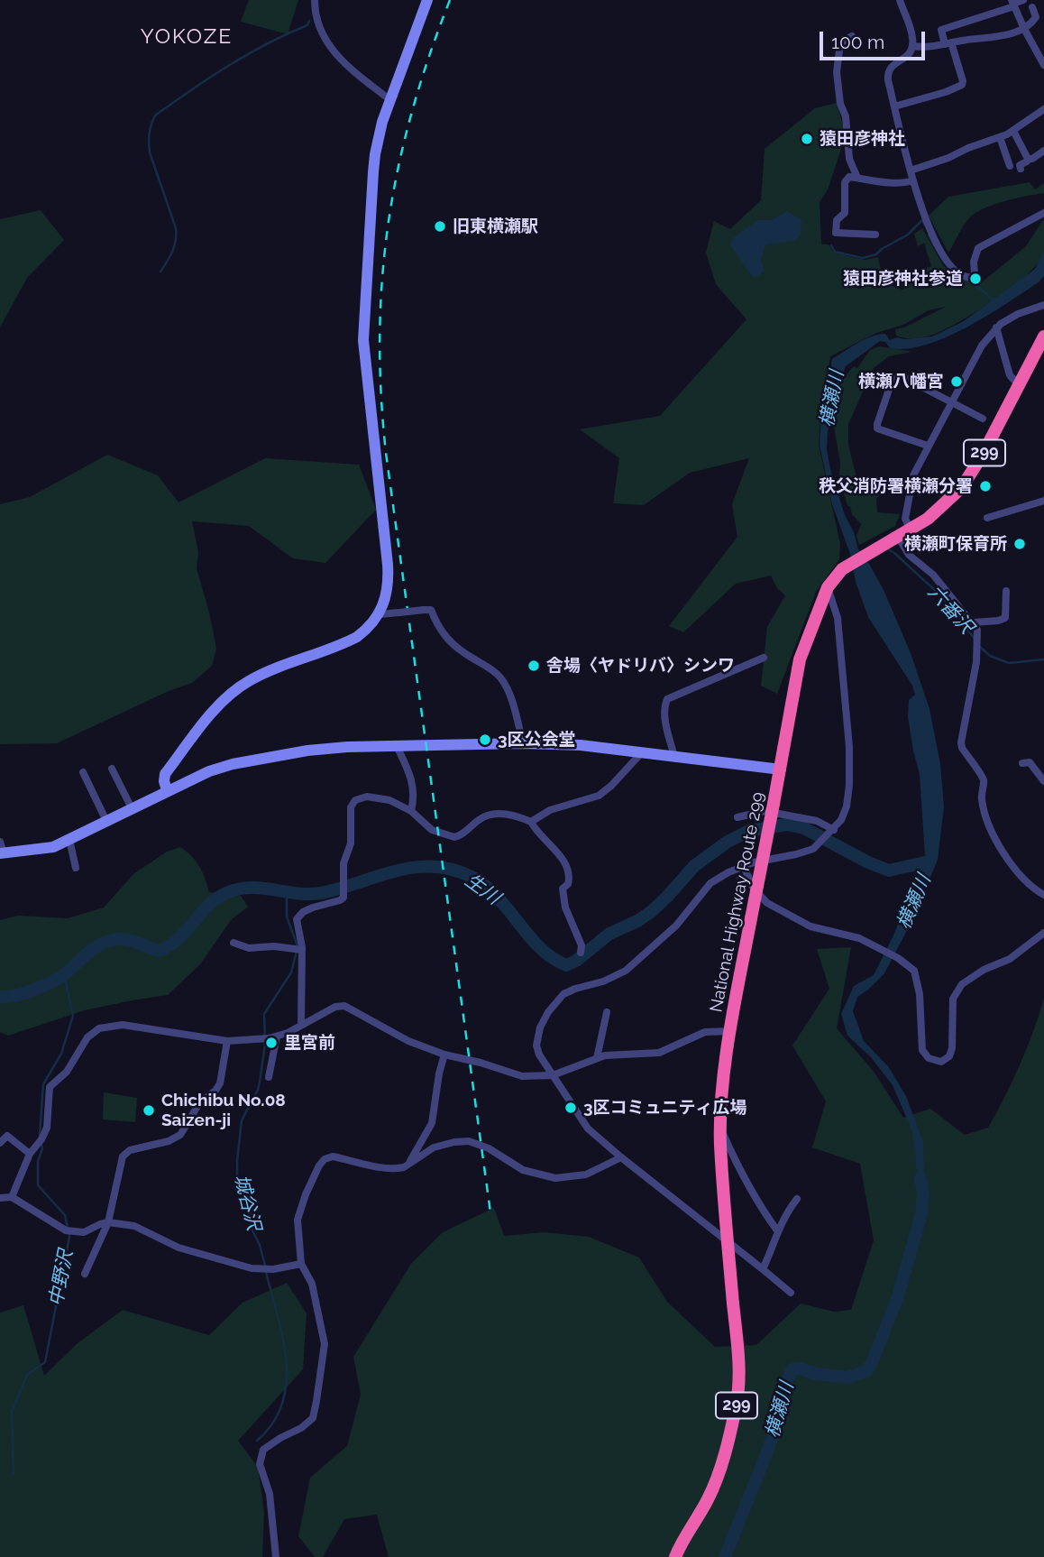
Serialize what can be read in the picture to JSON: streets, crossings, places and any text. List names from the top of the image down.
{
  "streets": {
    "highway": ["299", "National Highway Route 299"]
  },
  "districts": ["YOKOZE"],
  "water": [
    "横瀬川",
    "六番沢",
    "生川",
    "城谷沢",
    "中野沢"
  ],
  "places": [
    "猿田彦神社",
    "旧東横瀬駅",
    "猿田彦神社参道",
    "横瀬八幡宮",
    "秩父消防署横瀬分署",
    "横瀬町保育所",
    "舎場〈ヤドリバ〉シンワ",
    "3区公会堂",
    "里宮前",
    "3区コミュニティ広場",
    "Chichibu No.08 Saizen-ji"
  ],
  "scale_bar": "100 m"
}
